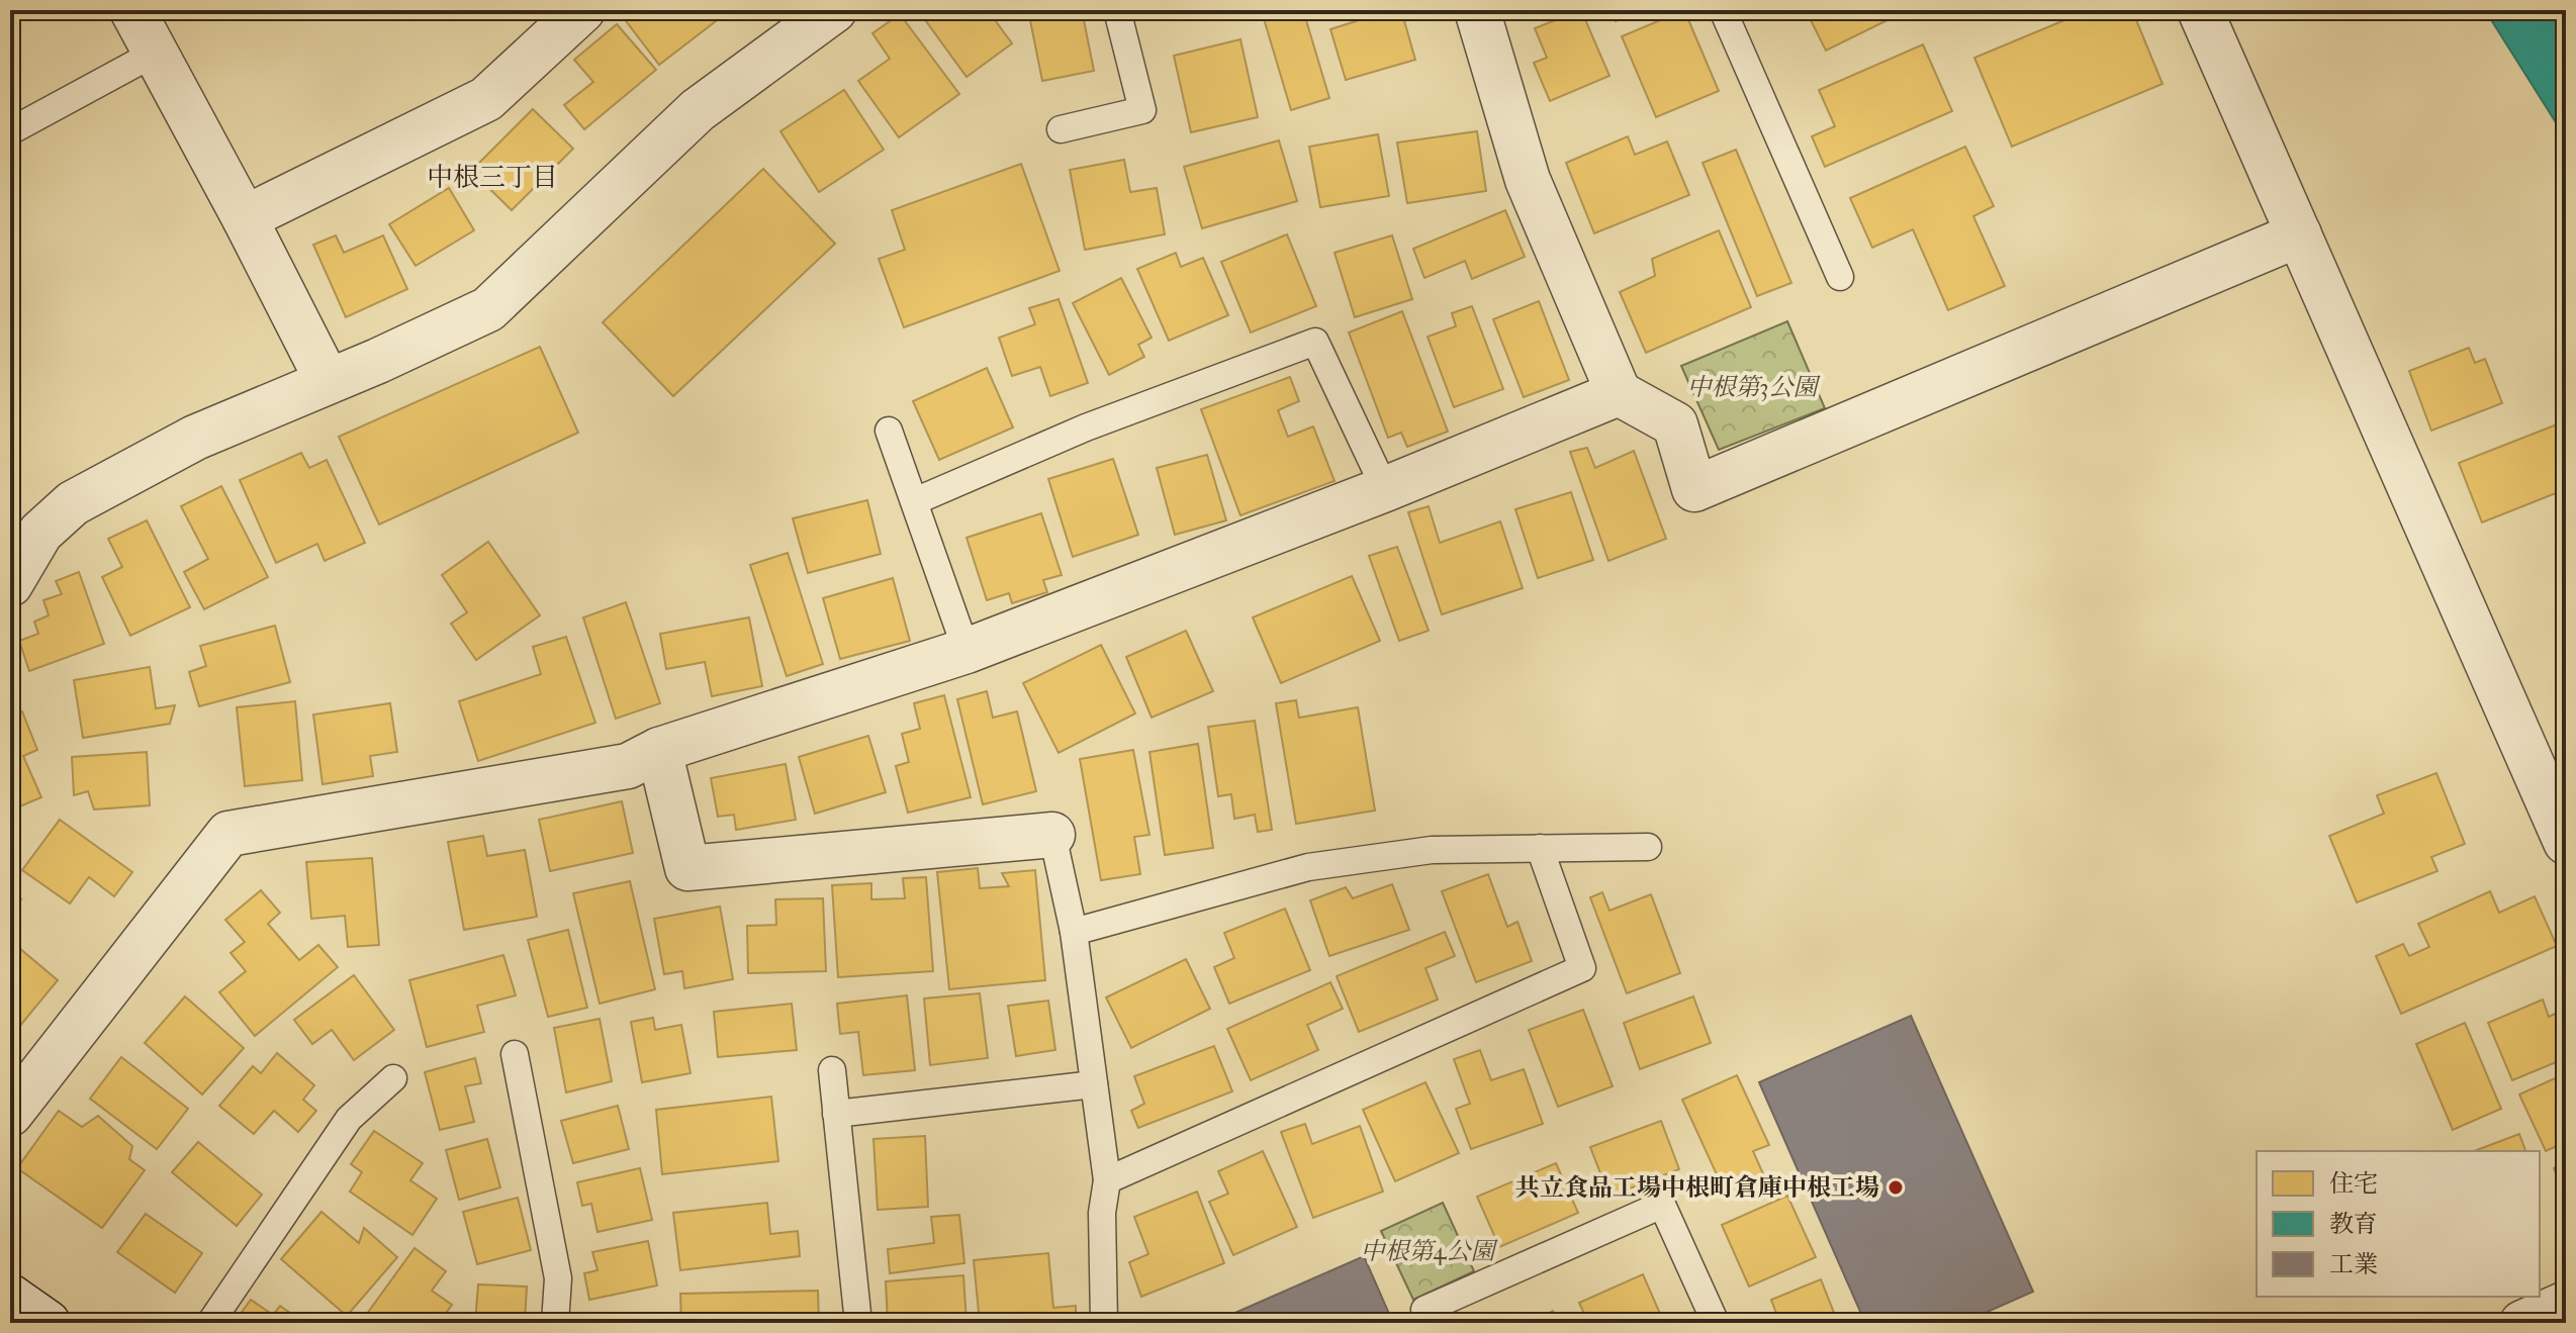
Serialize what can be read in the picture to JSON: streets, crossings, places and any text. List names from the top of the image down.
{
  "districts": ["中根三丁目"],
  "parks": ["中根第3公園", "中根第4公園"],
  "places": ["共立食品工場中根町倉庫中根工場"],
  "legend": ["住宅", "教育", "工業"]
}
